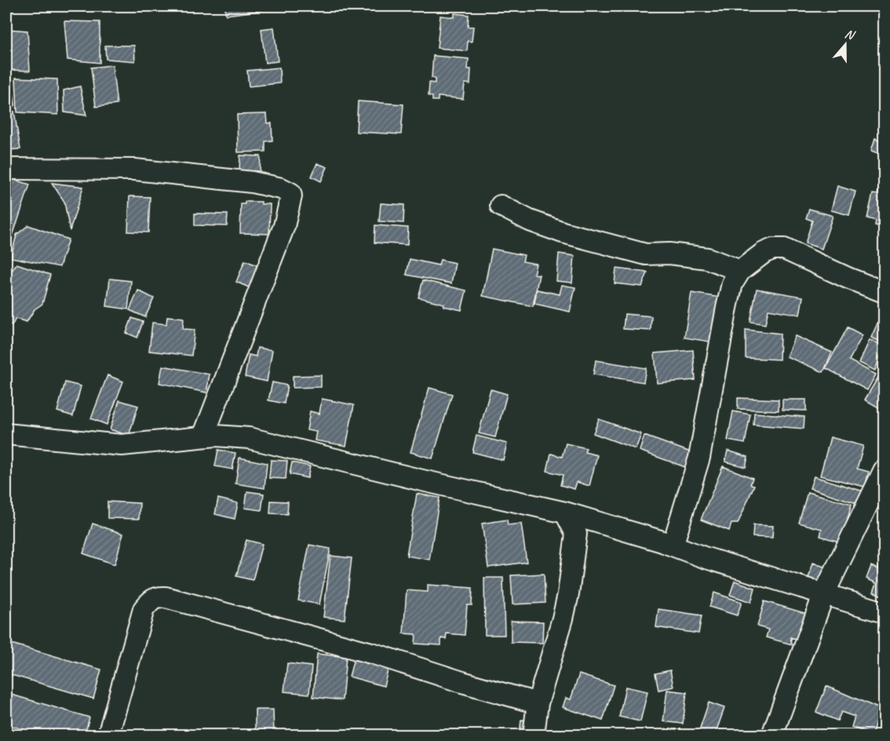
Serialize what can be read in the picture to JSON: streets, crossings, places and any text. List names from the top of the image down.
{
  "north": "top"
}
